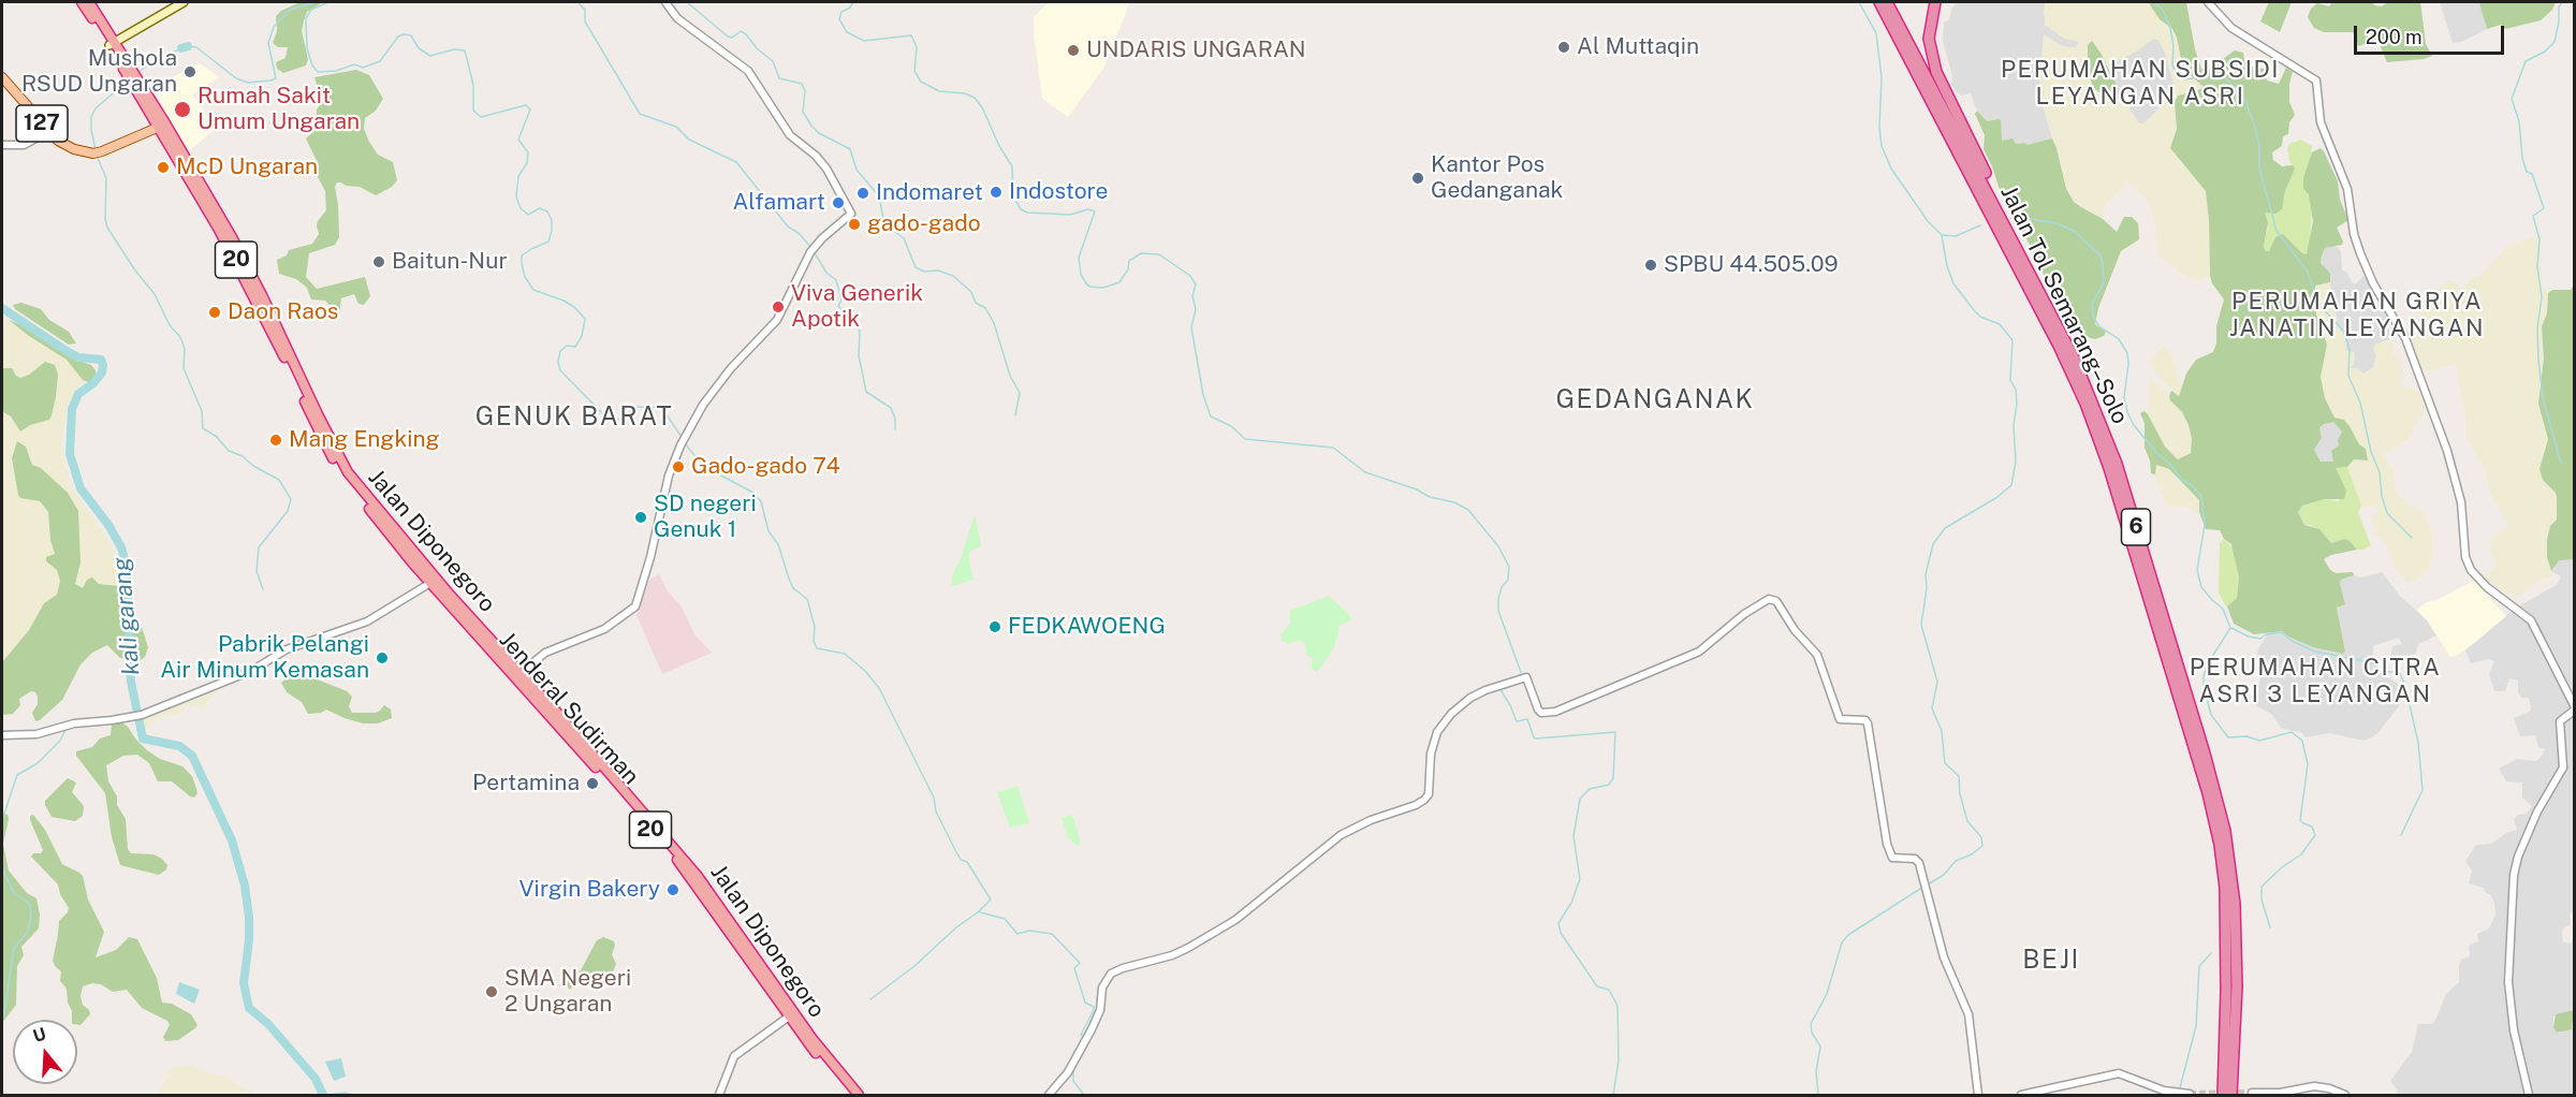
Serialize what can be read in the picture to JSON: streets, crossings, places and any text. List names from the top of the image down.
{
  "streets": {
    "highway": [
      "20",
      "Jalan Tol Semarang–Solo",
      "6",
      "Jalan Diponegoro",
      "Jenderal Sudirman"
    ],
    "main road": ["127"]
  },
  "crossings": [
    ["127", "Jalan Diponegoro"],
    ["Jalan Diponegoro", "Jenderal Sudirman"]
  ],
  "districts": [
    "PERUMAHAN SUBSIDI LEYANGAN ASRI",
    "PERUMAHAN GRIYA JANATIN LEYANGAN",
    "GEDANGANAK",
    "GENUK BARAT",
    "PERUMAHAN CITRA ASRI 3 LEYANGAN",
    "BEJI"
  ],
  "water": ["kali garang"],
  "places": [
    "Al Muttaqin",
    "UNDARIS UNGARAN",
    "Mushola RSUD Ungaran",
    "Rumah Sakit Umum Ungaran",
    "McD Ungaran",
    "Kantor Pos Gedanganak",
    "Indostore",
    "Indomaret",
    "Alfamart",
    "gado-gado",
    "Baitun-Nur",
    "SPBU 44.505.09",
    "Viva Generik Apotik",
    "Daon Raos",
    "Mang Engking",
    "Gado-gado 74",
    "SD negeri Genuk 1",
    "FEDKAWOENG",
    "Pabrik Pelangi Air Minum Kemasan",
    "Pertamina",
    "Virgin Bakery",
    "SMA Negeri 2 Ungaran"
  ],
  "scale_bar": "200 m",
  "north": "top"
}
